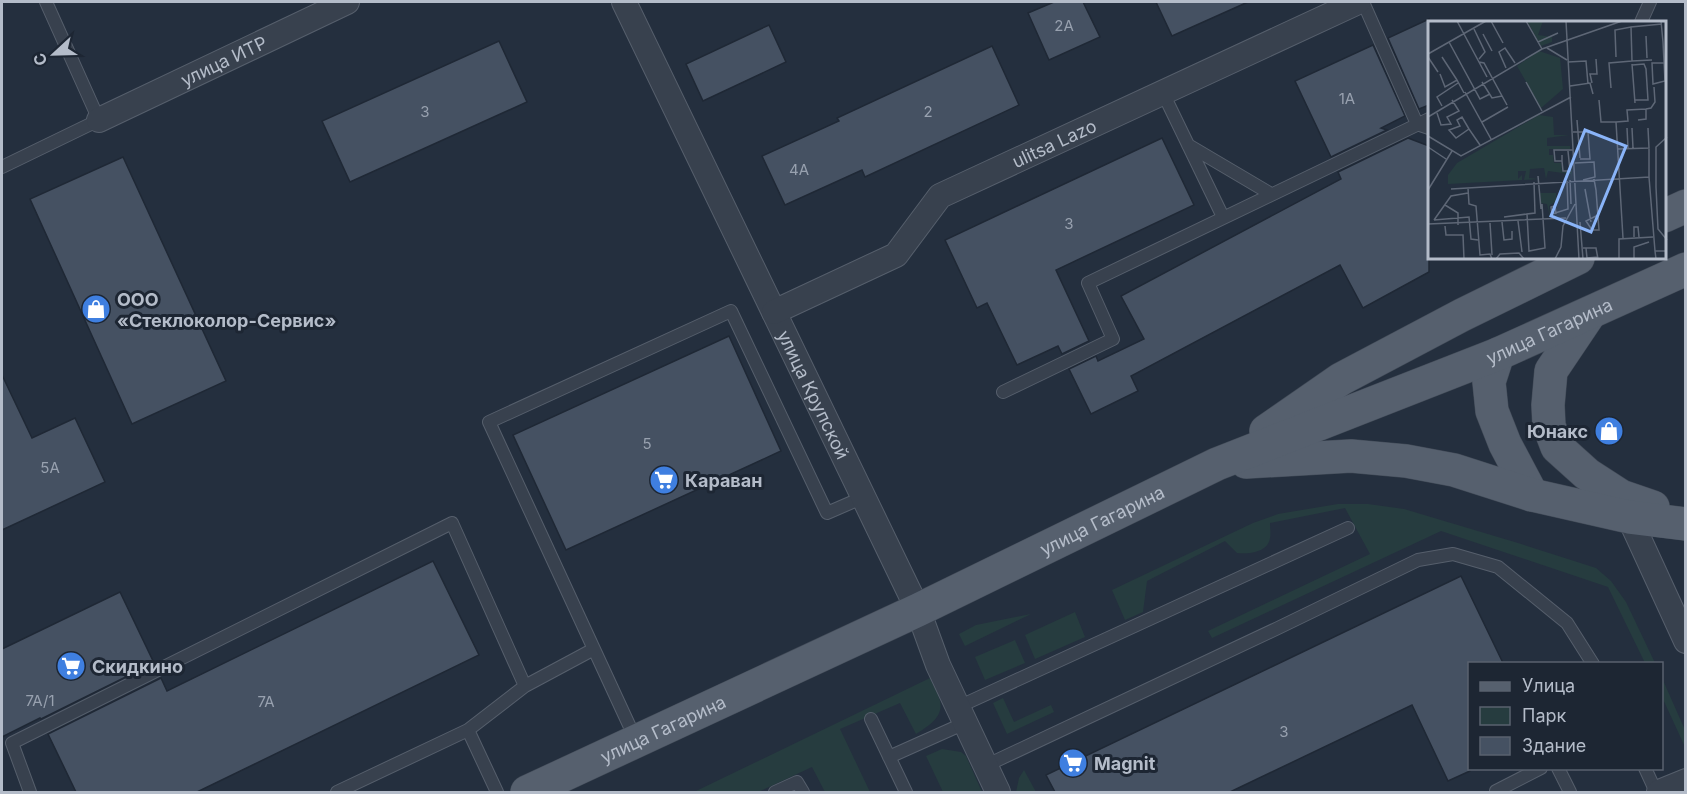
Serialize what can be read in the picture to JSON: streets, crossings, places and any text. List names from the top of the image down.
{
  "streets": {
    "main road": ["улица Гагарина"],
    "street": ["улица ИТР", "ulitsa Lazo", "улица Крупской"]
  },
  "crossings": [
    ["ulitsa Lazo", "улица Крупской"],
    ["улица Гагарина", "улица Крупской"]
  ],
  "places": {
    "shop": ["ООО «Стеклоколор-Сервис»", "Юнакс"],
    "supermarket": ["Караван", "Скидкино", "Magnit"]
  },
  "house_numbers": [
    "2А",
    "1А",
    "3",
    "2",
    "4А",
    "3",
    "5",
    "5А",
    "7A/1",
    "7А",
    "3"
  ],
  "legend": ["Улица", "Парк", "Здание"],
  "north": "left"
}
